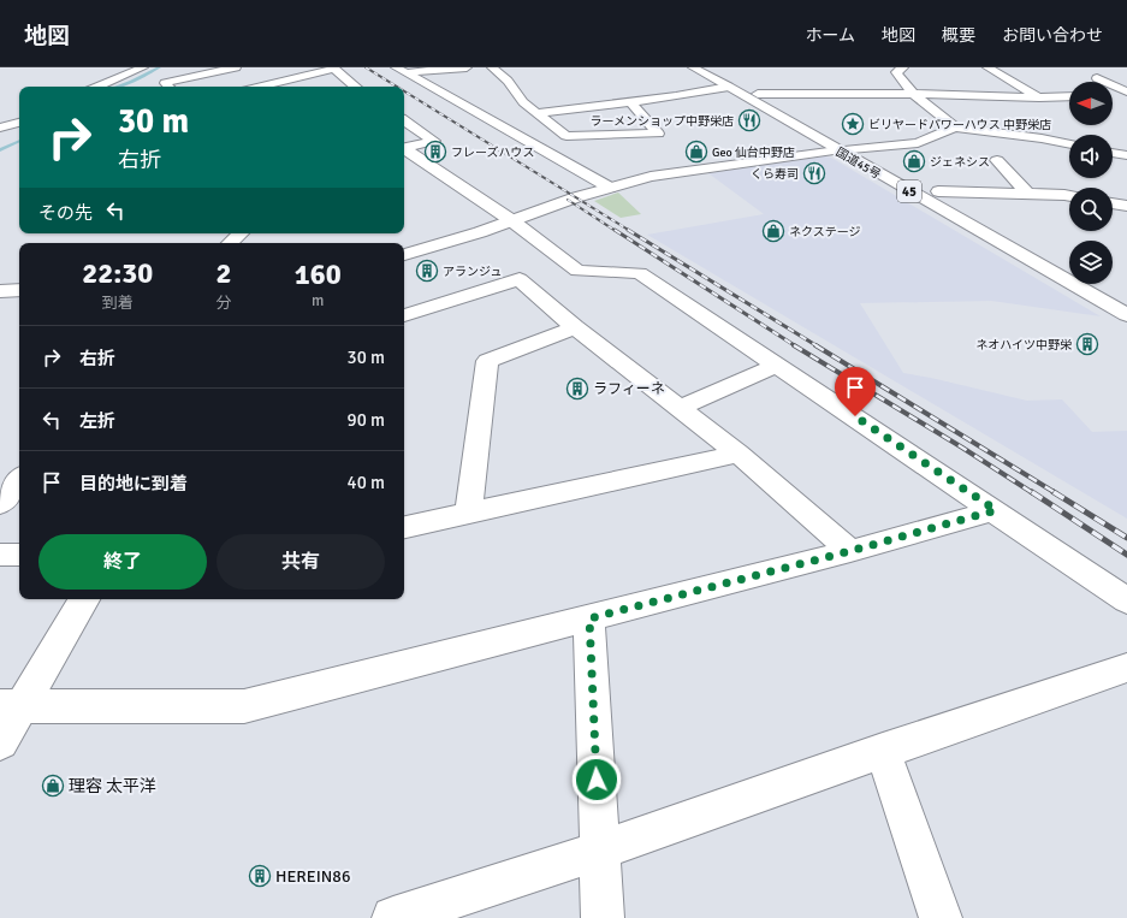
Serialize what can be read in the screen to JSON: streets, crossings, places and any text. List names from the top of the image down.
{
  "streets": {
    "main road": ["国道45号", "45"]
  },
  "places": {
    "restaurant": ["ラーメンショップ中野栄店", "くら寿司"],
    "place": ["ビリヤードパワーハウス 中野栄店"],
    "building": [
      "フレーズハウス",
      "アランジュ",
      "ネオハイツ中野栄",
      "ラフィーネ",
      "HEREIN86"
    ],
    "shop": [
      "Geo 仙台中野店",
      "ジェネシス",
      "ネクステージ",
      "理容 太平洋"
    ]
  },
  "north": "left",
  "page": {
    "header": "地図",
    "nav": [
      "ホーム",
      "地図",
      "概要",
      "お問い合わせ"
    ],
    "turn": ["30 m", "右折"],
    "then": "その先",
    "eta": [
      "22:30",
      "到着",
      "2",
      "分",
      "160",
      "m"
    ],
    "list": [
      {
        "name": "右折",
        "value": "30 m"
      },
      {
        "name": "左折",
        "value": "90 m"
      },
      {
        "name": "目的地に到着",
        "value": "40 m"
      }
    ],
    "buttons": ["終了", "共有"]
  }
}
